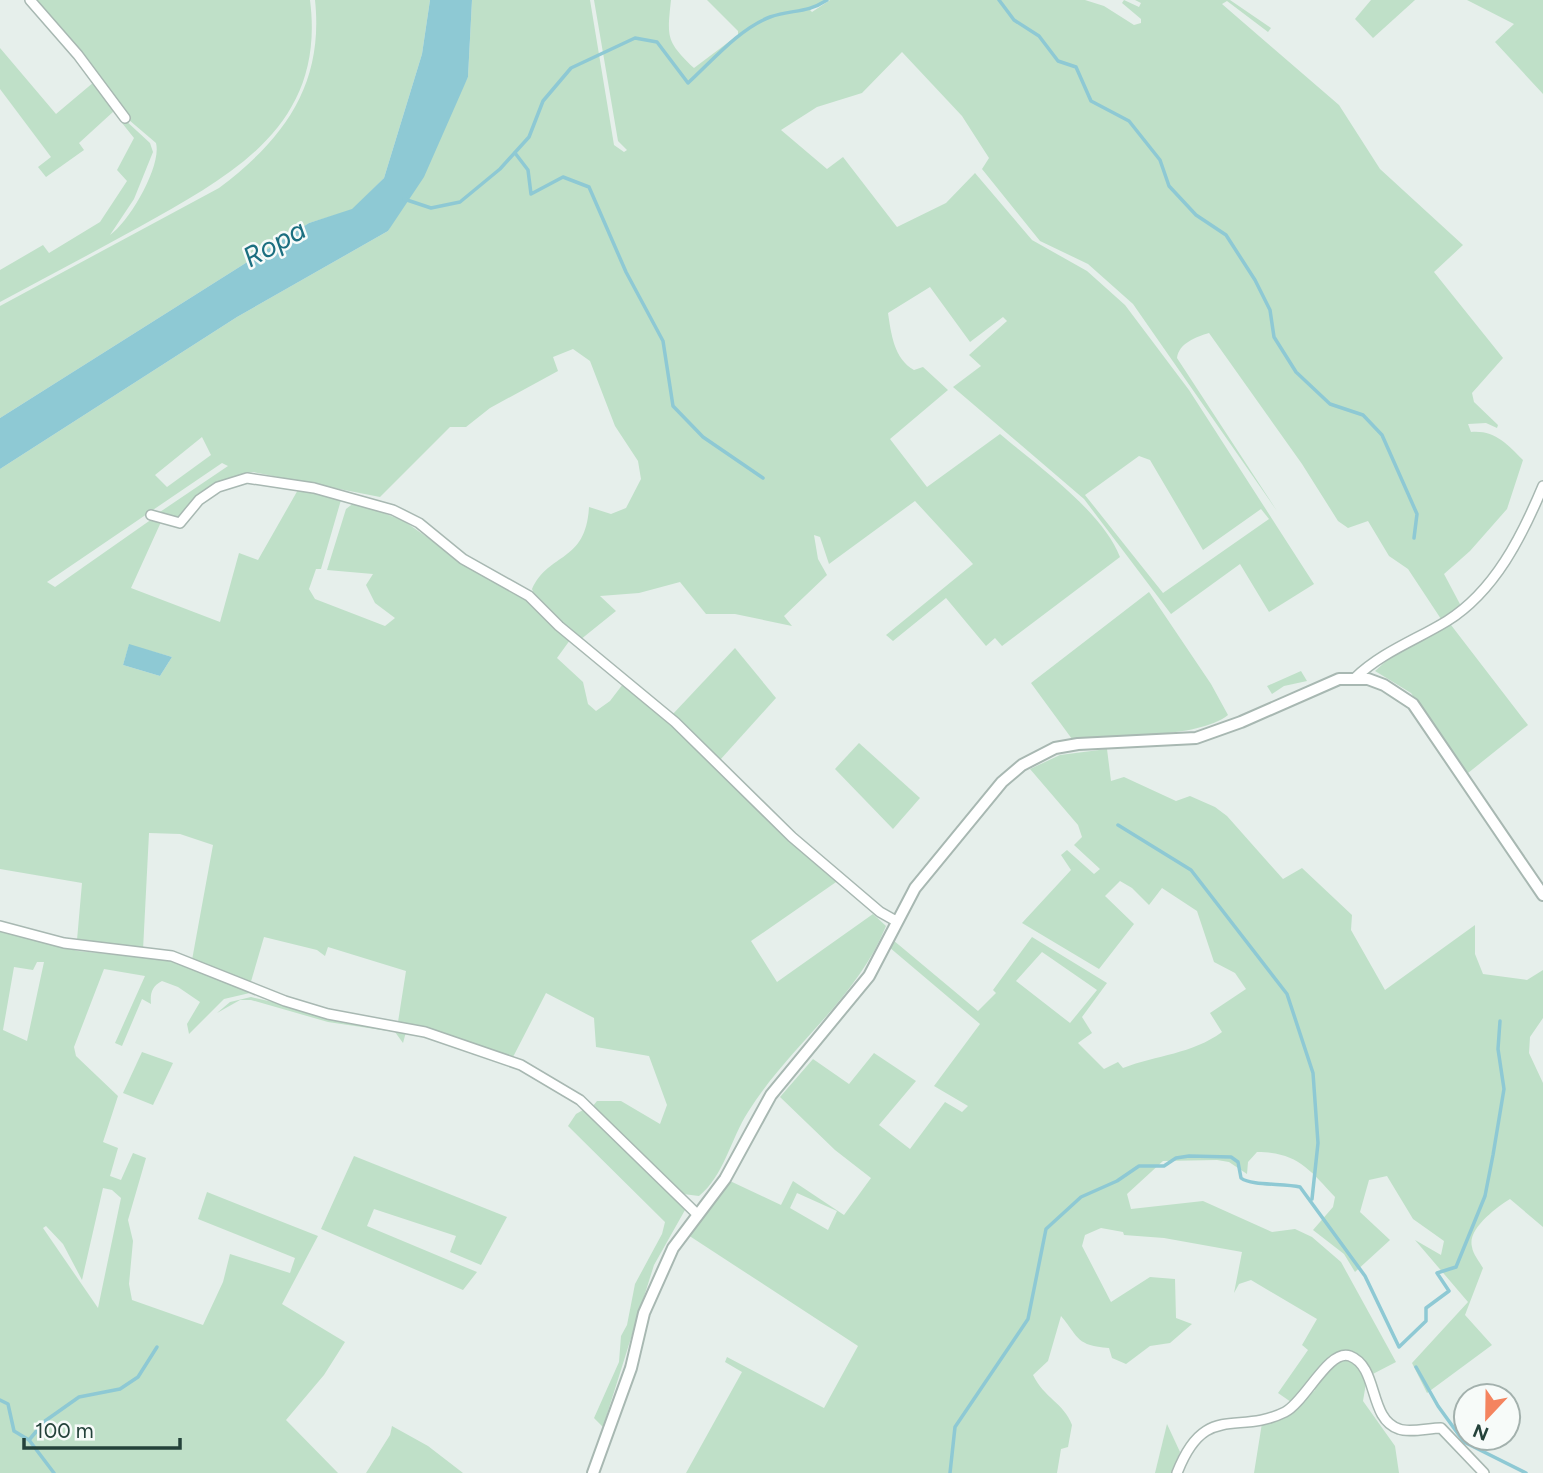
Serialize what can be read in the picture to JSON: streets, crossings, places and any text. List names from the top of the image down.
{
  "water": ["Ropa"],
  "scale_bar": "100 m",
  "north": "bottom"
}
